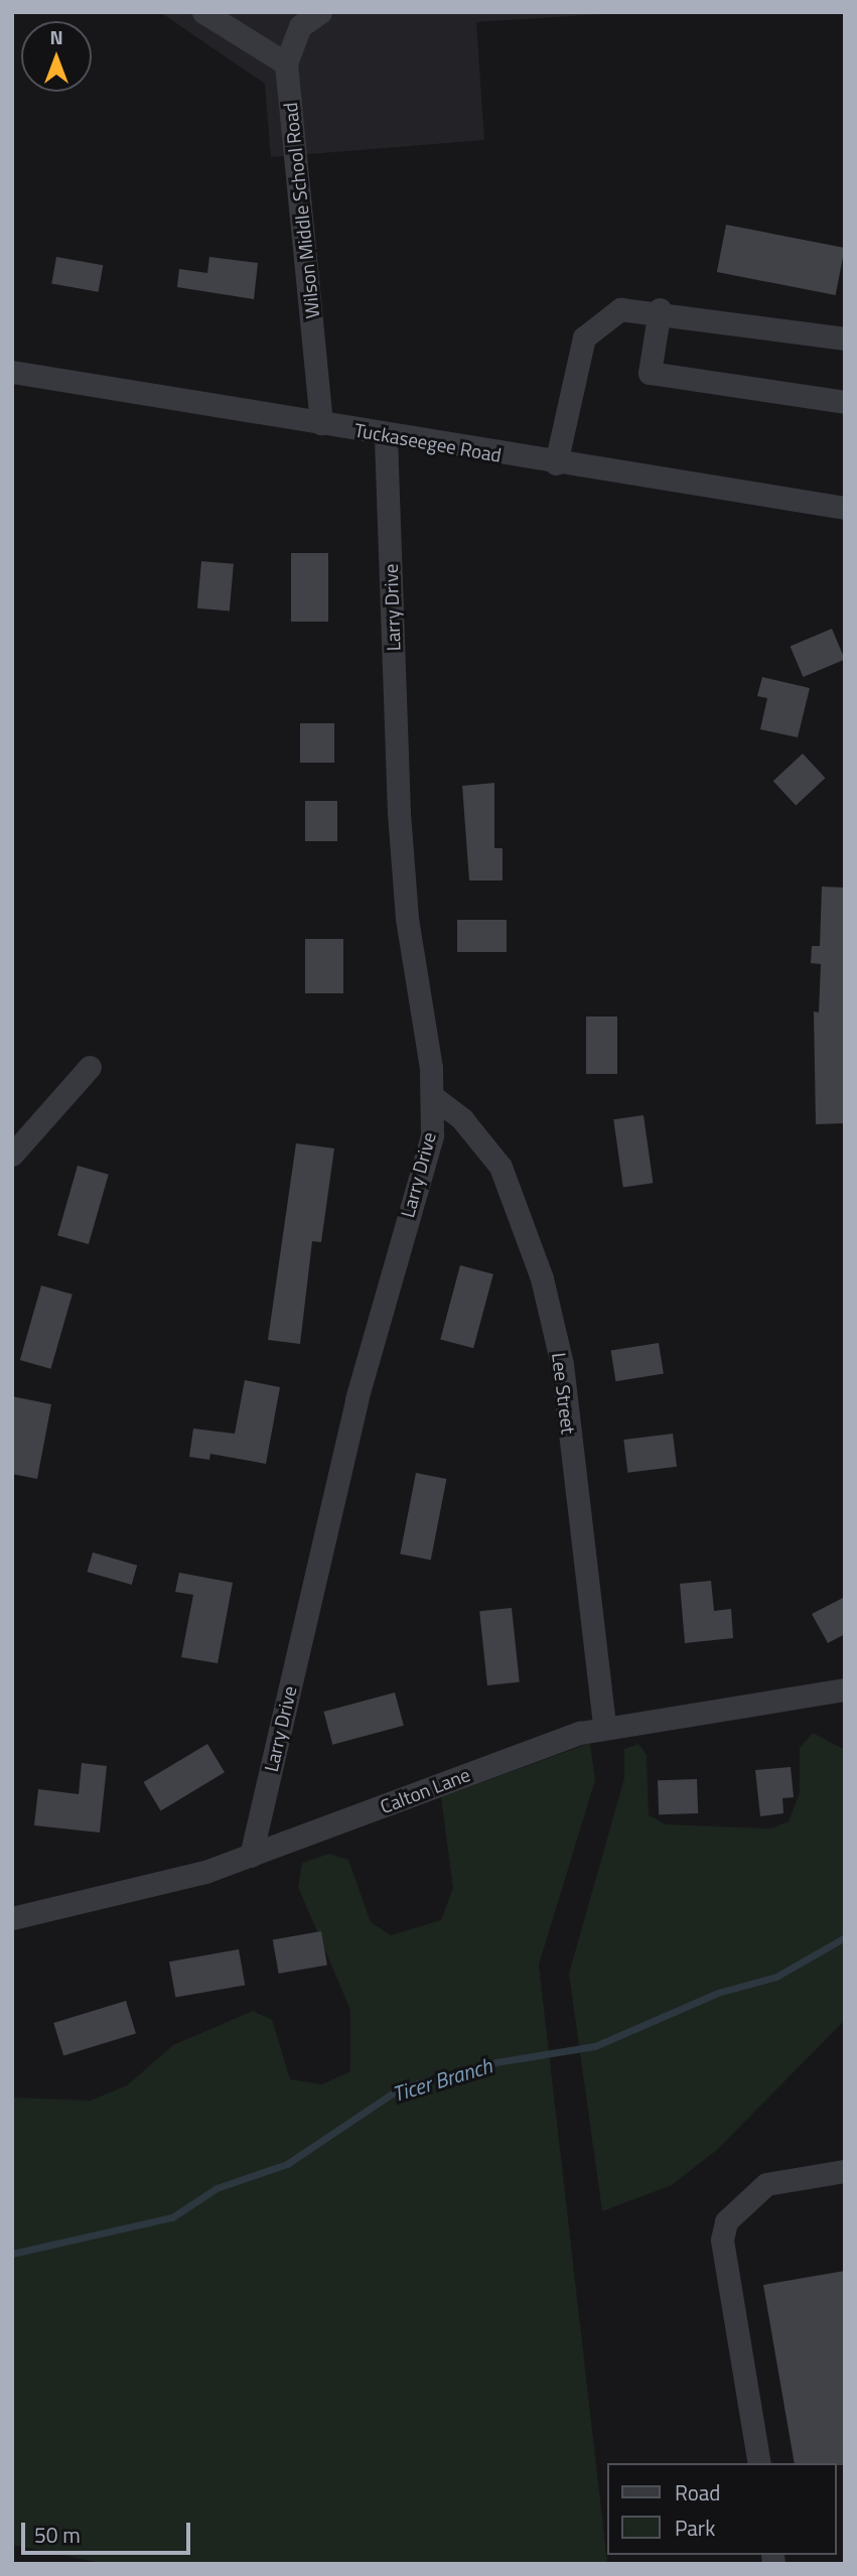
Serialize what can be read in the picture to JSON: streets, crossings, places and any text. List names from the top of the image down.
{
  "streets": {
    "street": [
      "Wilson Middle School Road",
      "Tuckaseegee Road",
      "Larry Drive",
      "Lee Street",
      "Calton Lane"
    ]
  },
  "crossings": [
    ["Wilson Middle School Road", "Tuckaseegee Road"],
    ["Tuckaseegee Road", "Larry Drive"],
    ["Larry Drive", "Lee Street"],
    ["Larry Drive", "Calton Lane"],
    ["Lee Street", "Calton Lane"]
  ],
  "water": ["Ticer Branch"],
  "legend": ["Road", "Park"],
  "scale_bar": "50 m",
  "north": "top"
}
